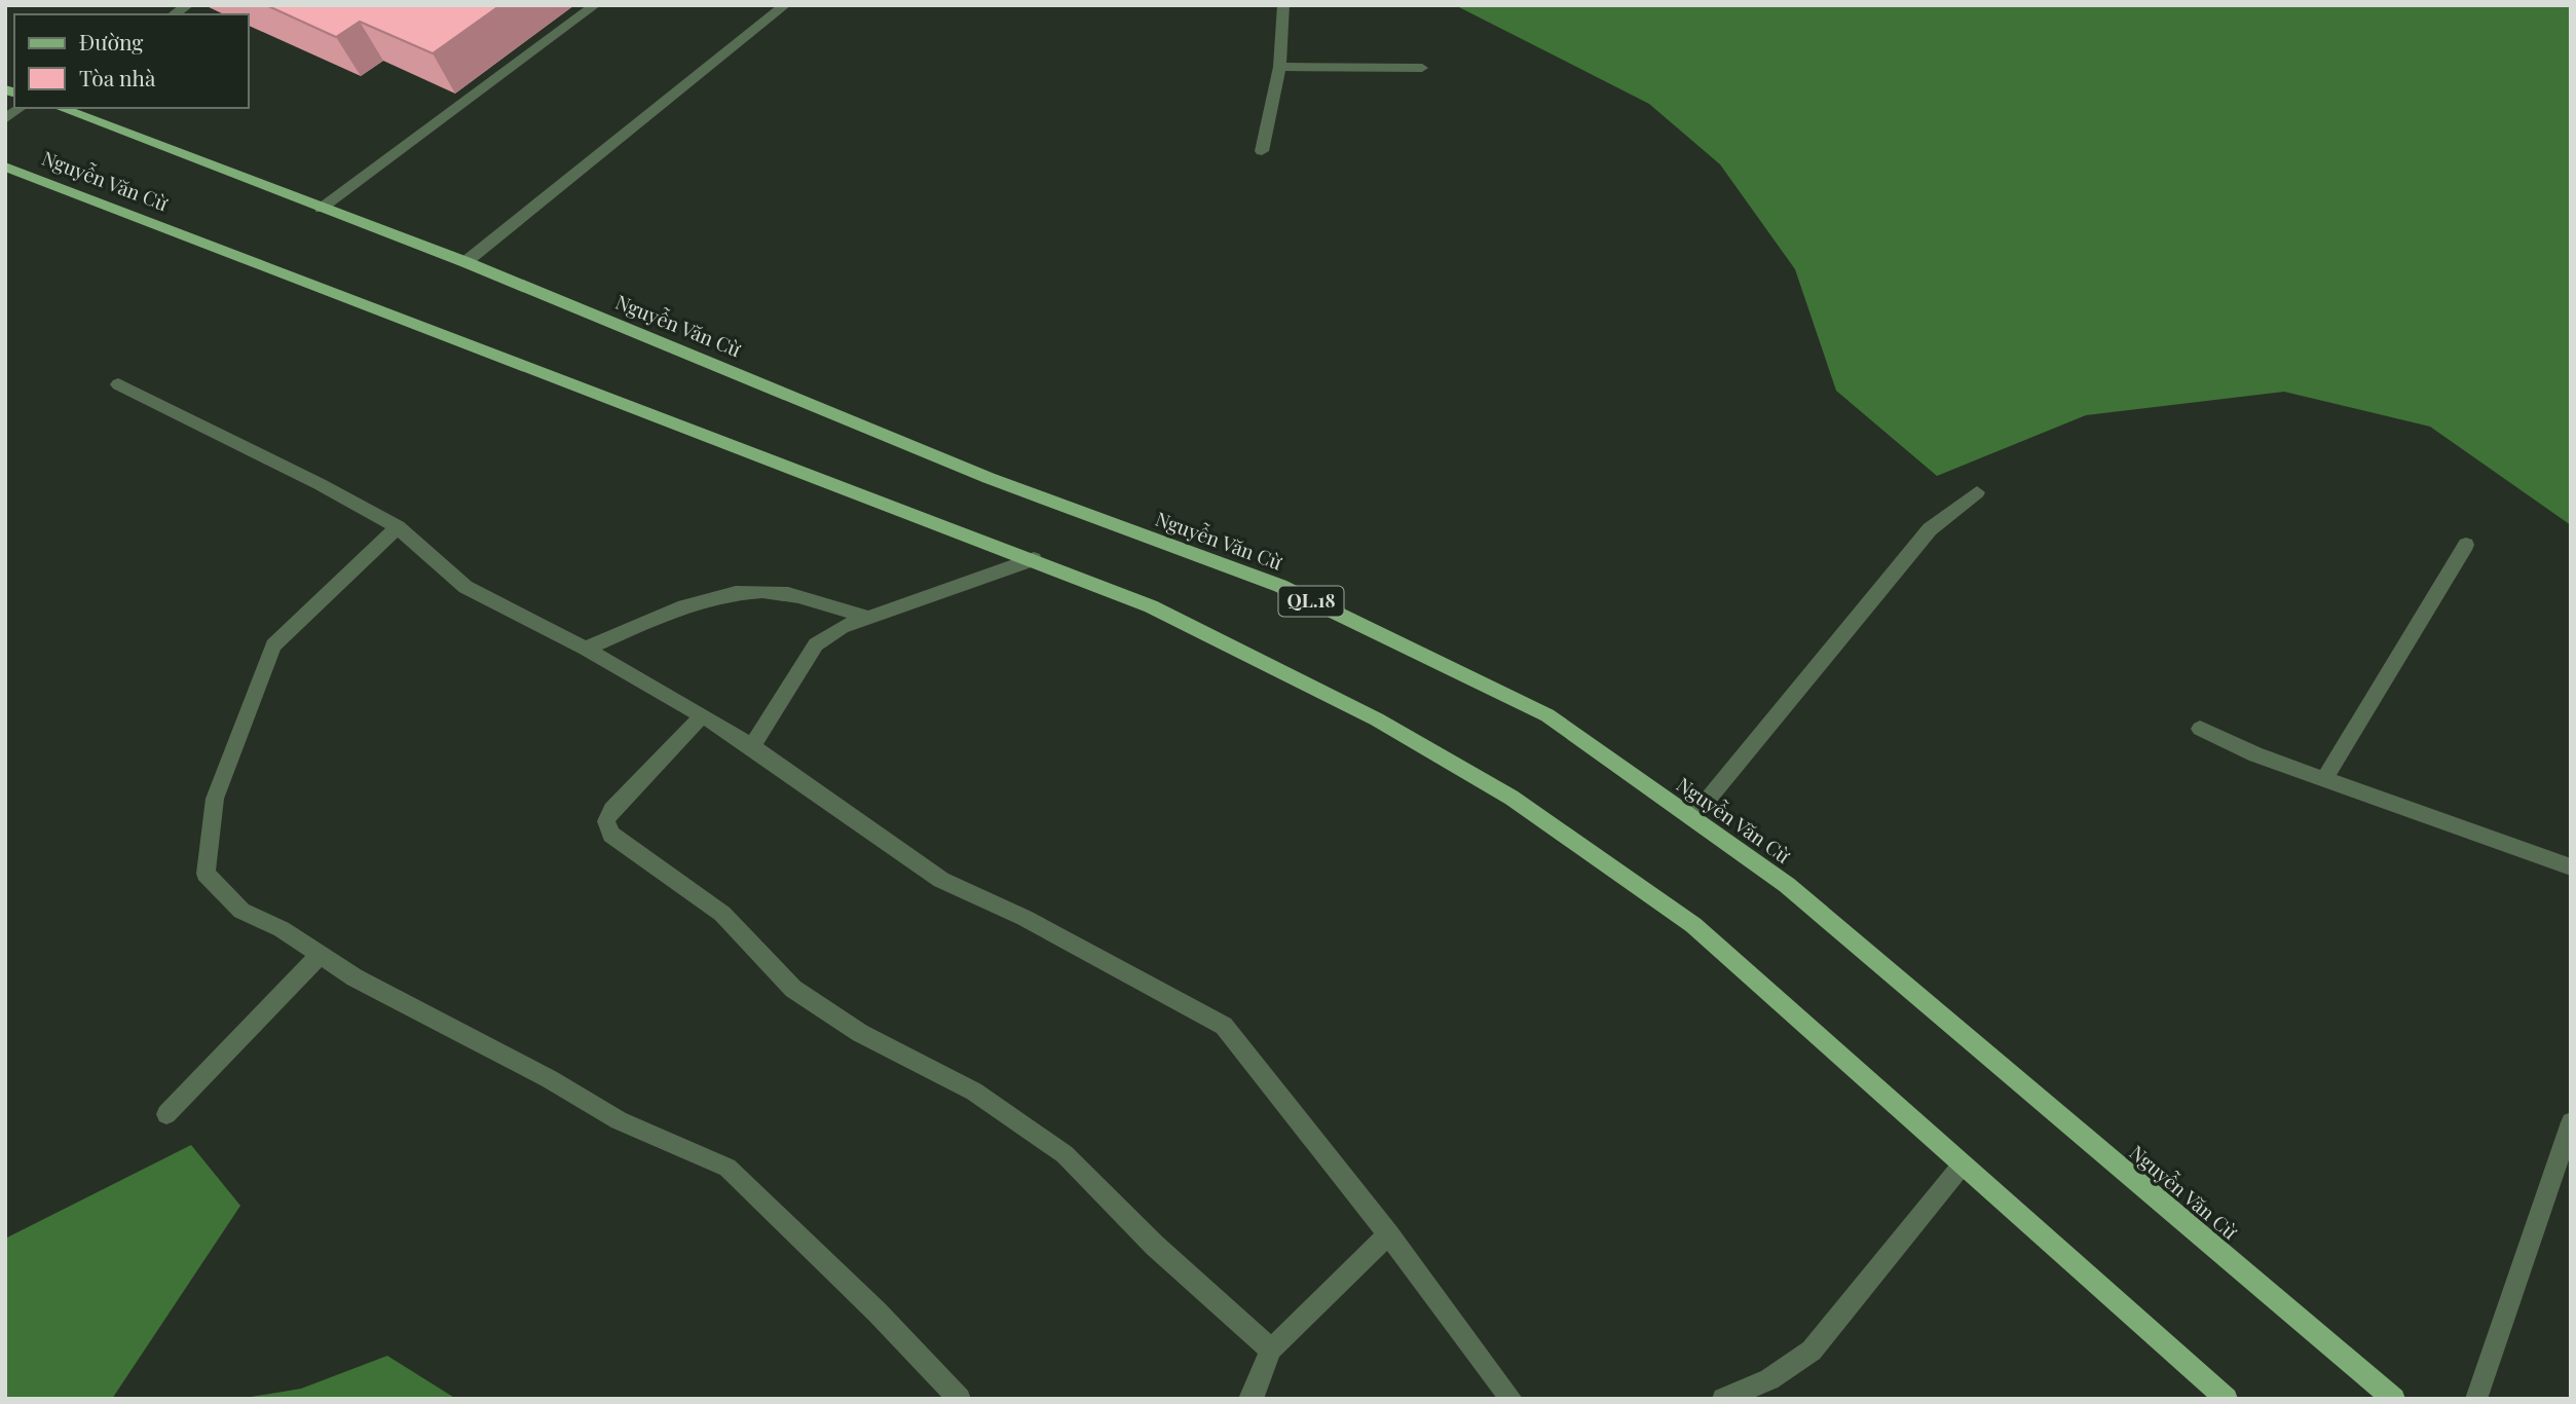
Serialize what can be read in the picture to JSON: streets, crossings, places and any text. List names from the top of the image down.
{
  "streets": {
    "main road": ["Nguyễn Văn Cừ", "QL.18"]
  },
  "legend": ["Đường", "Tòa nhà"]
}
